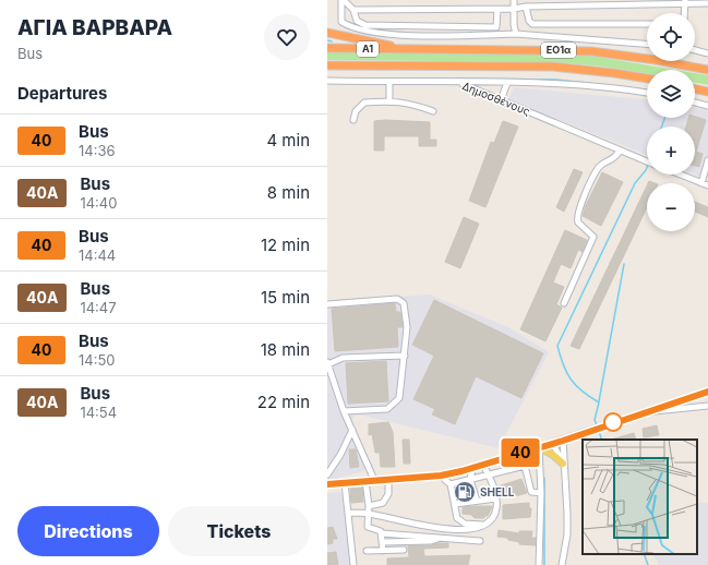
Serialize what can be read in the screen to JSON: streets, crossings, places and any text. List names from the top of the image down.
{
  "streets": {
    "highway": ["Α1", "ΕΟ1α"],
    "street": ["Δημοσθένους"]
  },
  "crossings": [
    ["Α1", "ΕΟ1α"]
  ],
  "places": {
    "fuel station": ["SHELL"]
  },
  "lines": ["bus line 40"],
  "page": {
    "heading": [
      ["ΑΓΙΑ ΒΑΡΒΑΡΑ", "Bus"],
      "Departures"
    ],
    "on_map": "40",
    "map_buttons": ["+", "−"],
    "list": [
      {
        "mark": "40",
        "name": "Bus",
        "note": "14:36",
        "value": "4 min"
      },
      {
        "mark": "40Α",
        "name": "Bus",
        "note": "14:40",
        "value": "8 min"
      },
      {
        "mark": "40",
        "name": "Bus",
        "note": "14:44",
        "value": "12 min"
      },
      {
        "mark": "40Α",
        "name": "Bus",
        "note": "14:47",
        "value": "15 min"
      },
      {
        "mark": "40",
        "name": "Bus",
        "note": "14:50",
        "value": "18 min"
      },
      {
        "mark": "40Α",
        "name": "Bus",
        "note": "14:54",
        "value": "22 min"
      }
    ],
    "buttons": ["Directions", "Tickets"]
  }
}
